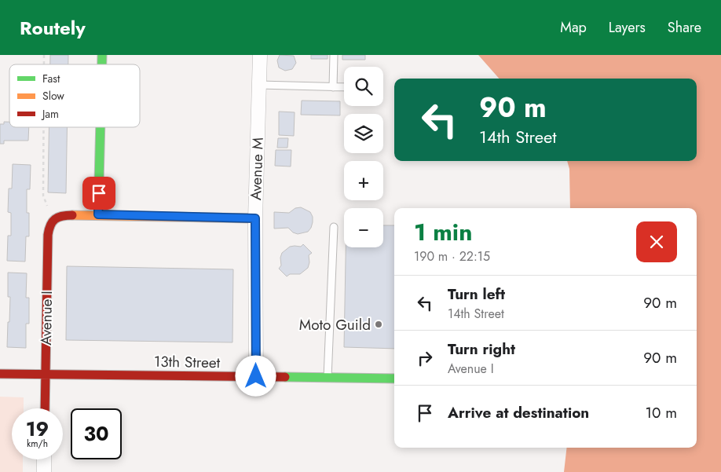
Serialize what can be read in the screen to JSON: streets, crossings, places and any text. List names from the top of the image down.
{
  "streets": {
    "street": ["Avenue M", "Avenue I", "13th Street"]
  },
  "crossings": [
    ["Avenue M", "13th Street"],
    ["Avenue I", "13th Street"]
  ],
  "places": ["Moto Guild"],
  "legend": ["Fast", "Slow", "Jam"],
  "page": {
    "header": "Routely",
    "nav": ["Map", "Layers", "Share"],
    "map_buttons": ["+", "−"],
    "turn": ["90 m", "14th Street"],
    "heading": ["1 min", "190 m · 22:15"],
    "list": [
      {
        "name": "Turn left",
        "note": "14th Street",
        "value": "90 m"
      },
      {
        "name": "Turn right",
        "note": "Avenue I",
        "value": "90 m"
      },
      {
        "name": "Arrive at destination",
        "value": "10 m"
      }
    ],
    "speed": "19 km/h",
    "limit": "30"
  }
}
